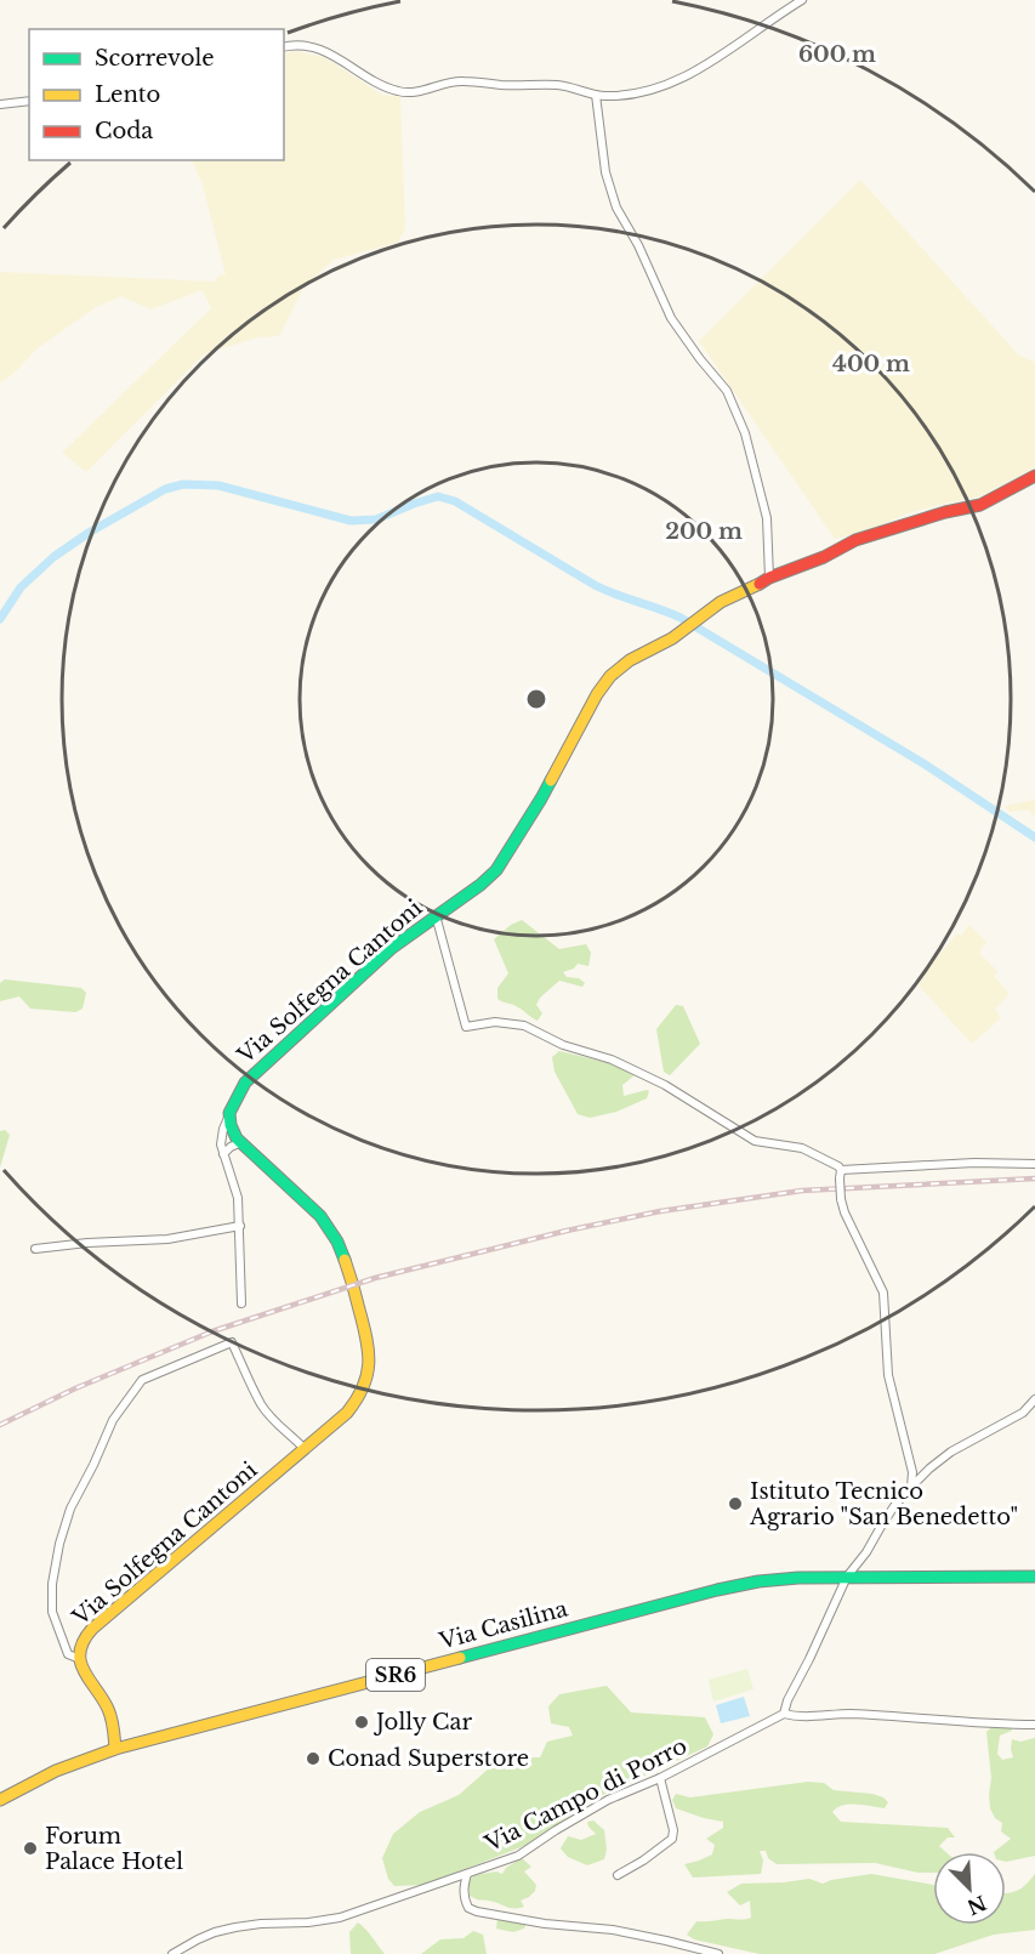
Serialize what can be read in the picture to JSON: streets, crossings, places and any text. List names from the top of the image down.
{
  "streets": {
    "street": [
      "Via Solfegna Cantoni",
      "Via Casilina",
      "SR6",
      "Via Campo di Porro"
    ]
  },
  "crossings": [
    ["Via Solfegna Cantoni", "Via Casilina"]
  ],
  "places": [
    "Istituto Tecnico Agrario \"San Benedetto\"",
    "Jolly Car",
    "Conad Superstore",
    "Forum Palace Hotel"
  ],
  "legend": ["Scorrevole", "Lento", "Coda"],
  "north": "bottom right",
  "rings": ["600 m", "400 m", "200 m"]
}
